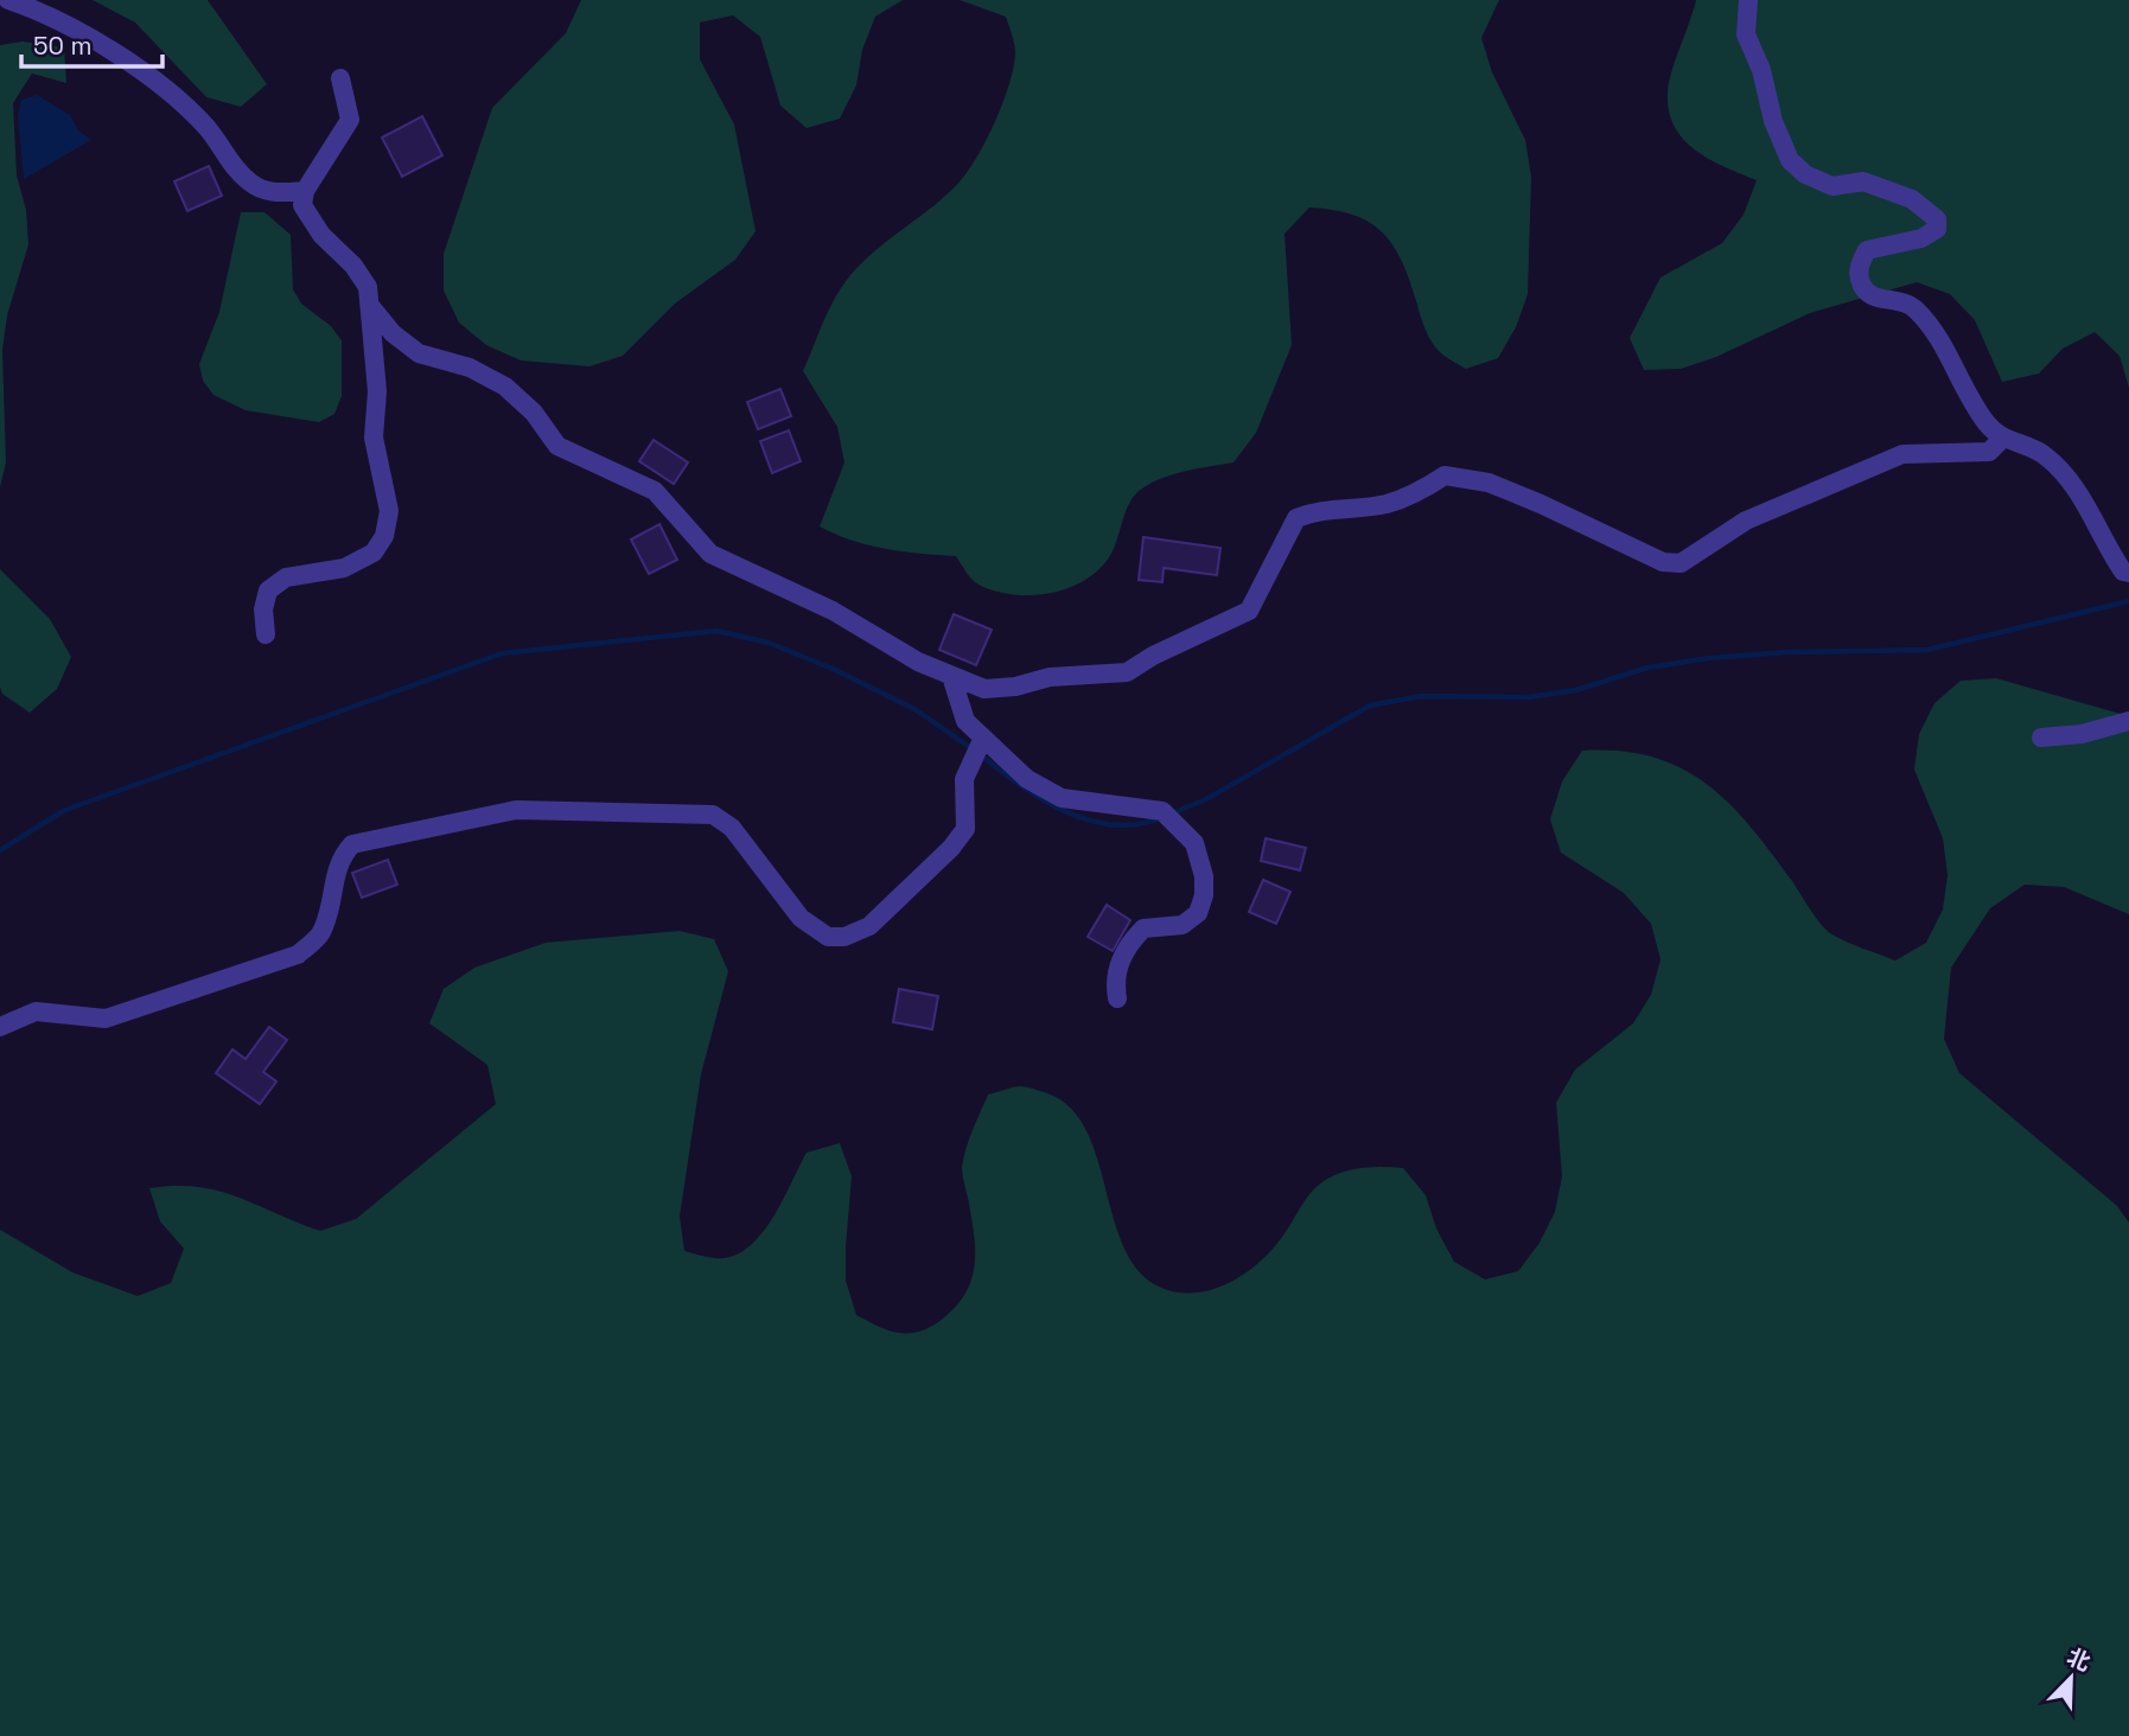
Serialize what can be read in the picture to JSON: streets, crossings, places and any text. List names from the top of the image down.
{
  "scale_bar": "50 m",
  "north": "top right"
}
